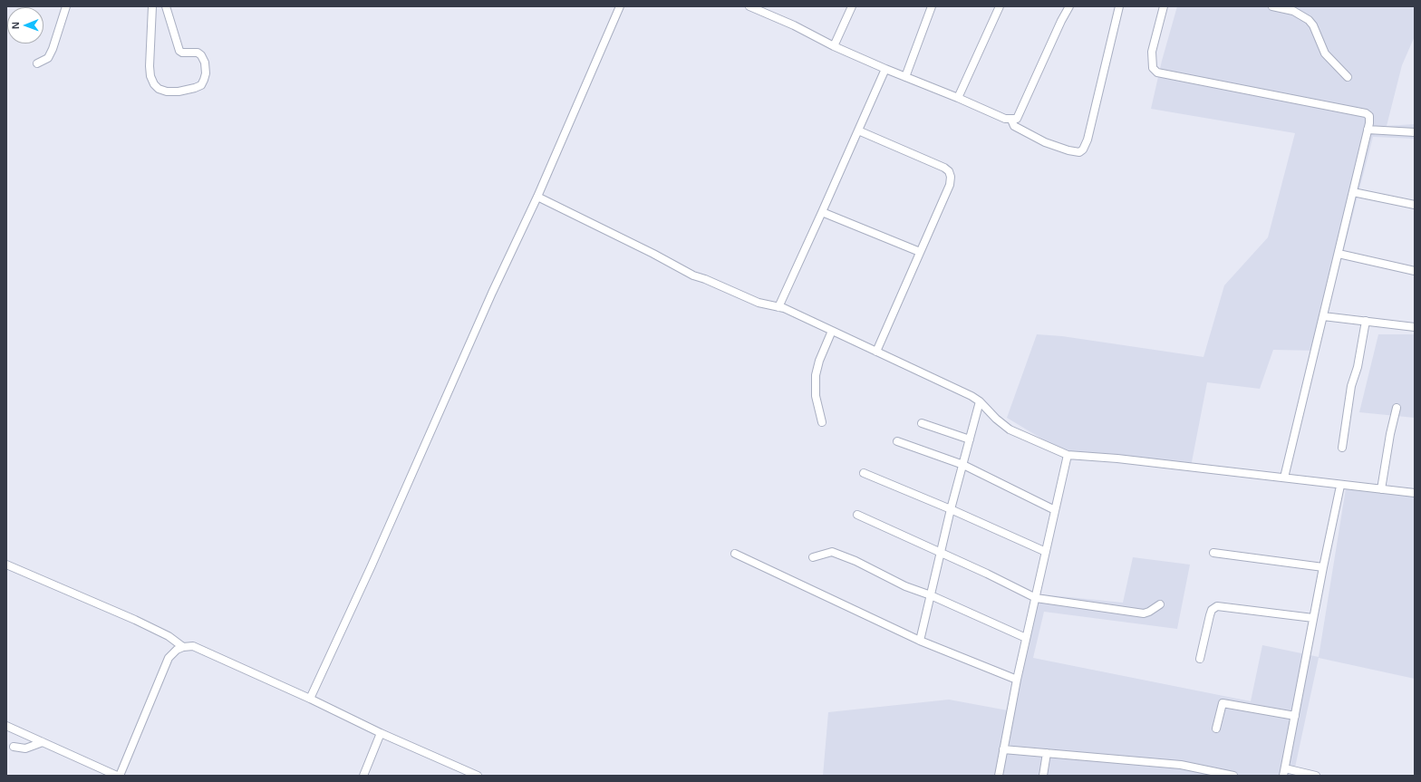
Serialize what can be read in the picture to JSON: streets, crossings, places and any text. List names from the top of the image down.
{
  "north": "left"
}
